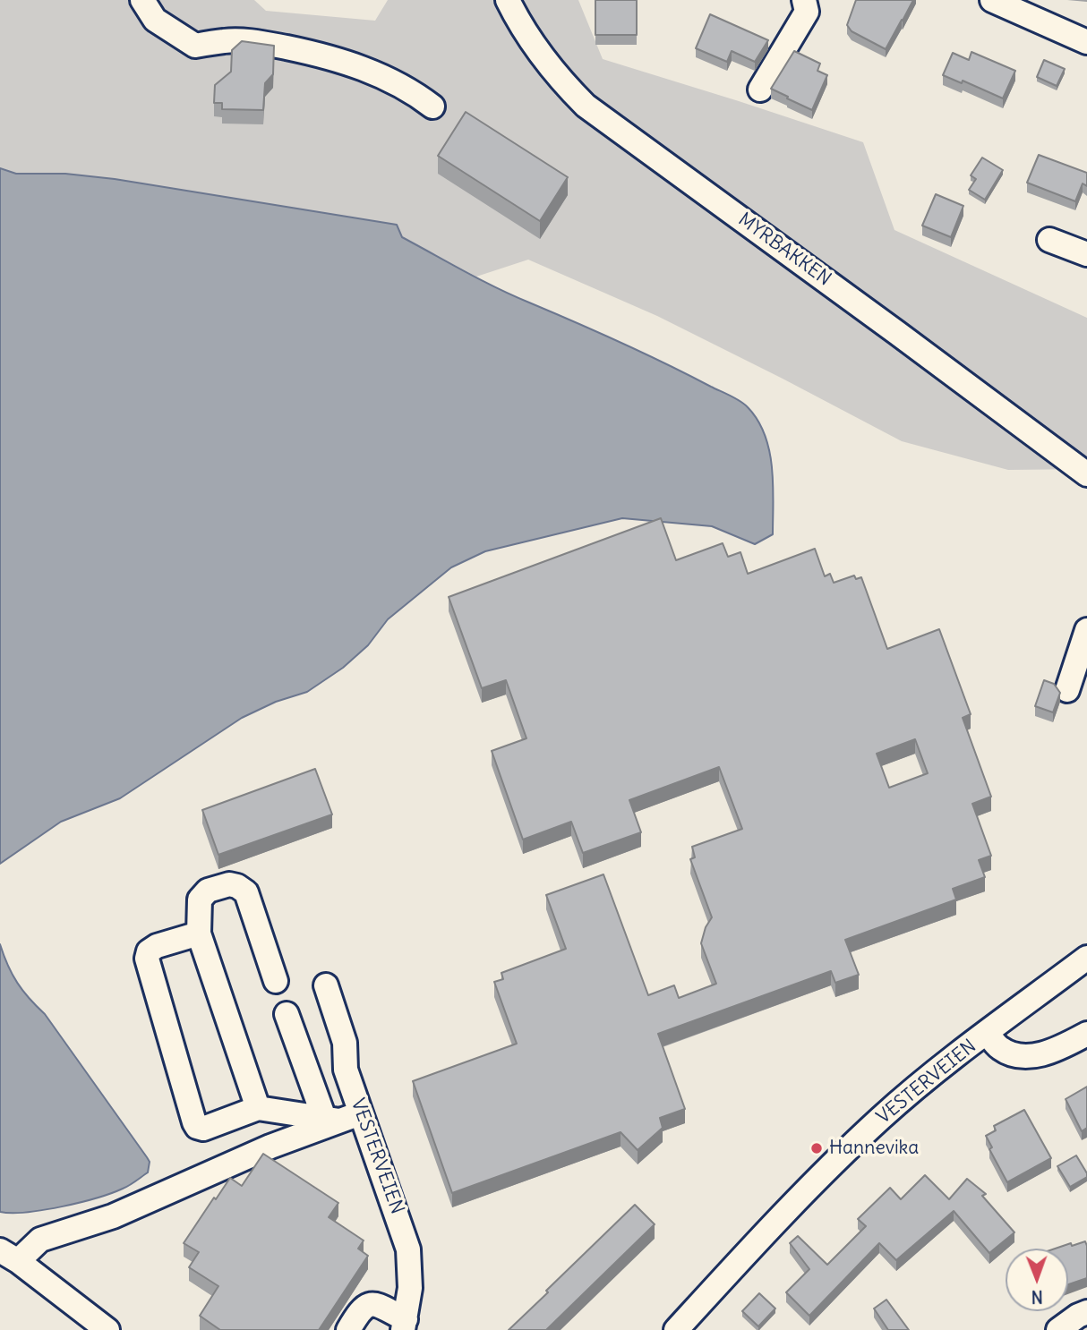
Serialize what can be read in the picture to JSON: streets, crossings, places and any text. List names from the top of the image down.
{
  "streets": {
    "street": ["MYRBAKKEN", "VESTERVEIEN"]
  },
  "places": ["Hannevika"],
  "north": "bottom"
}
